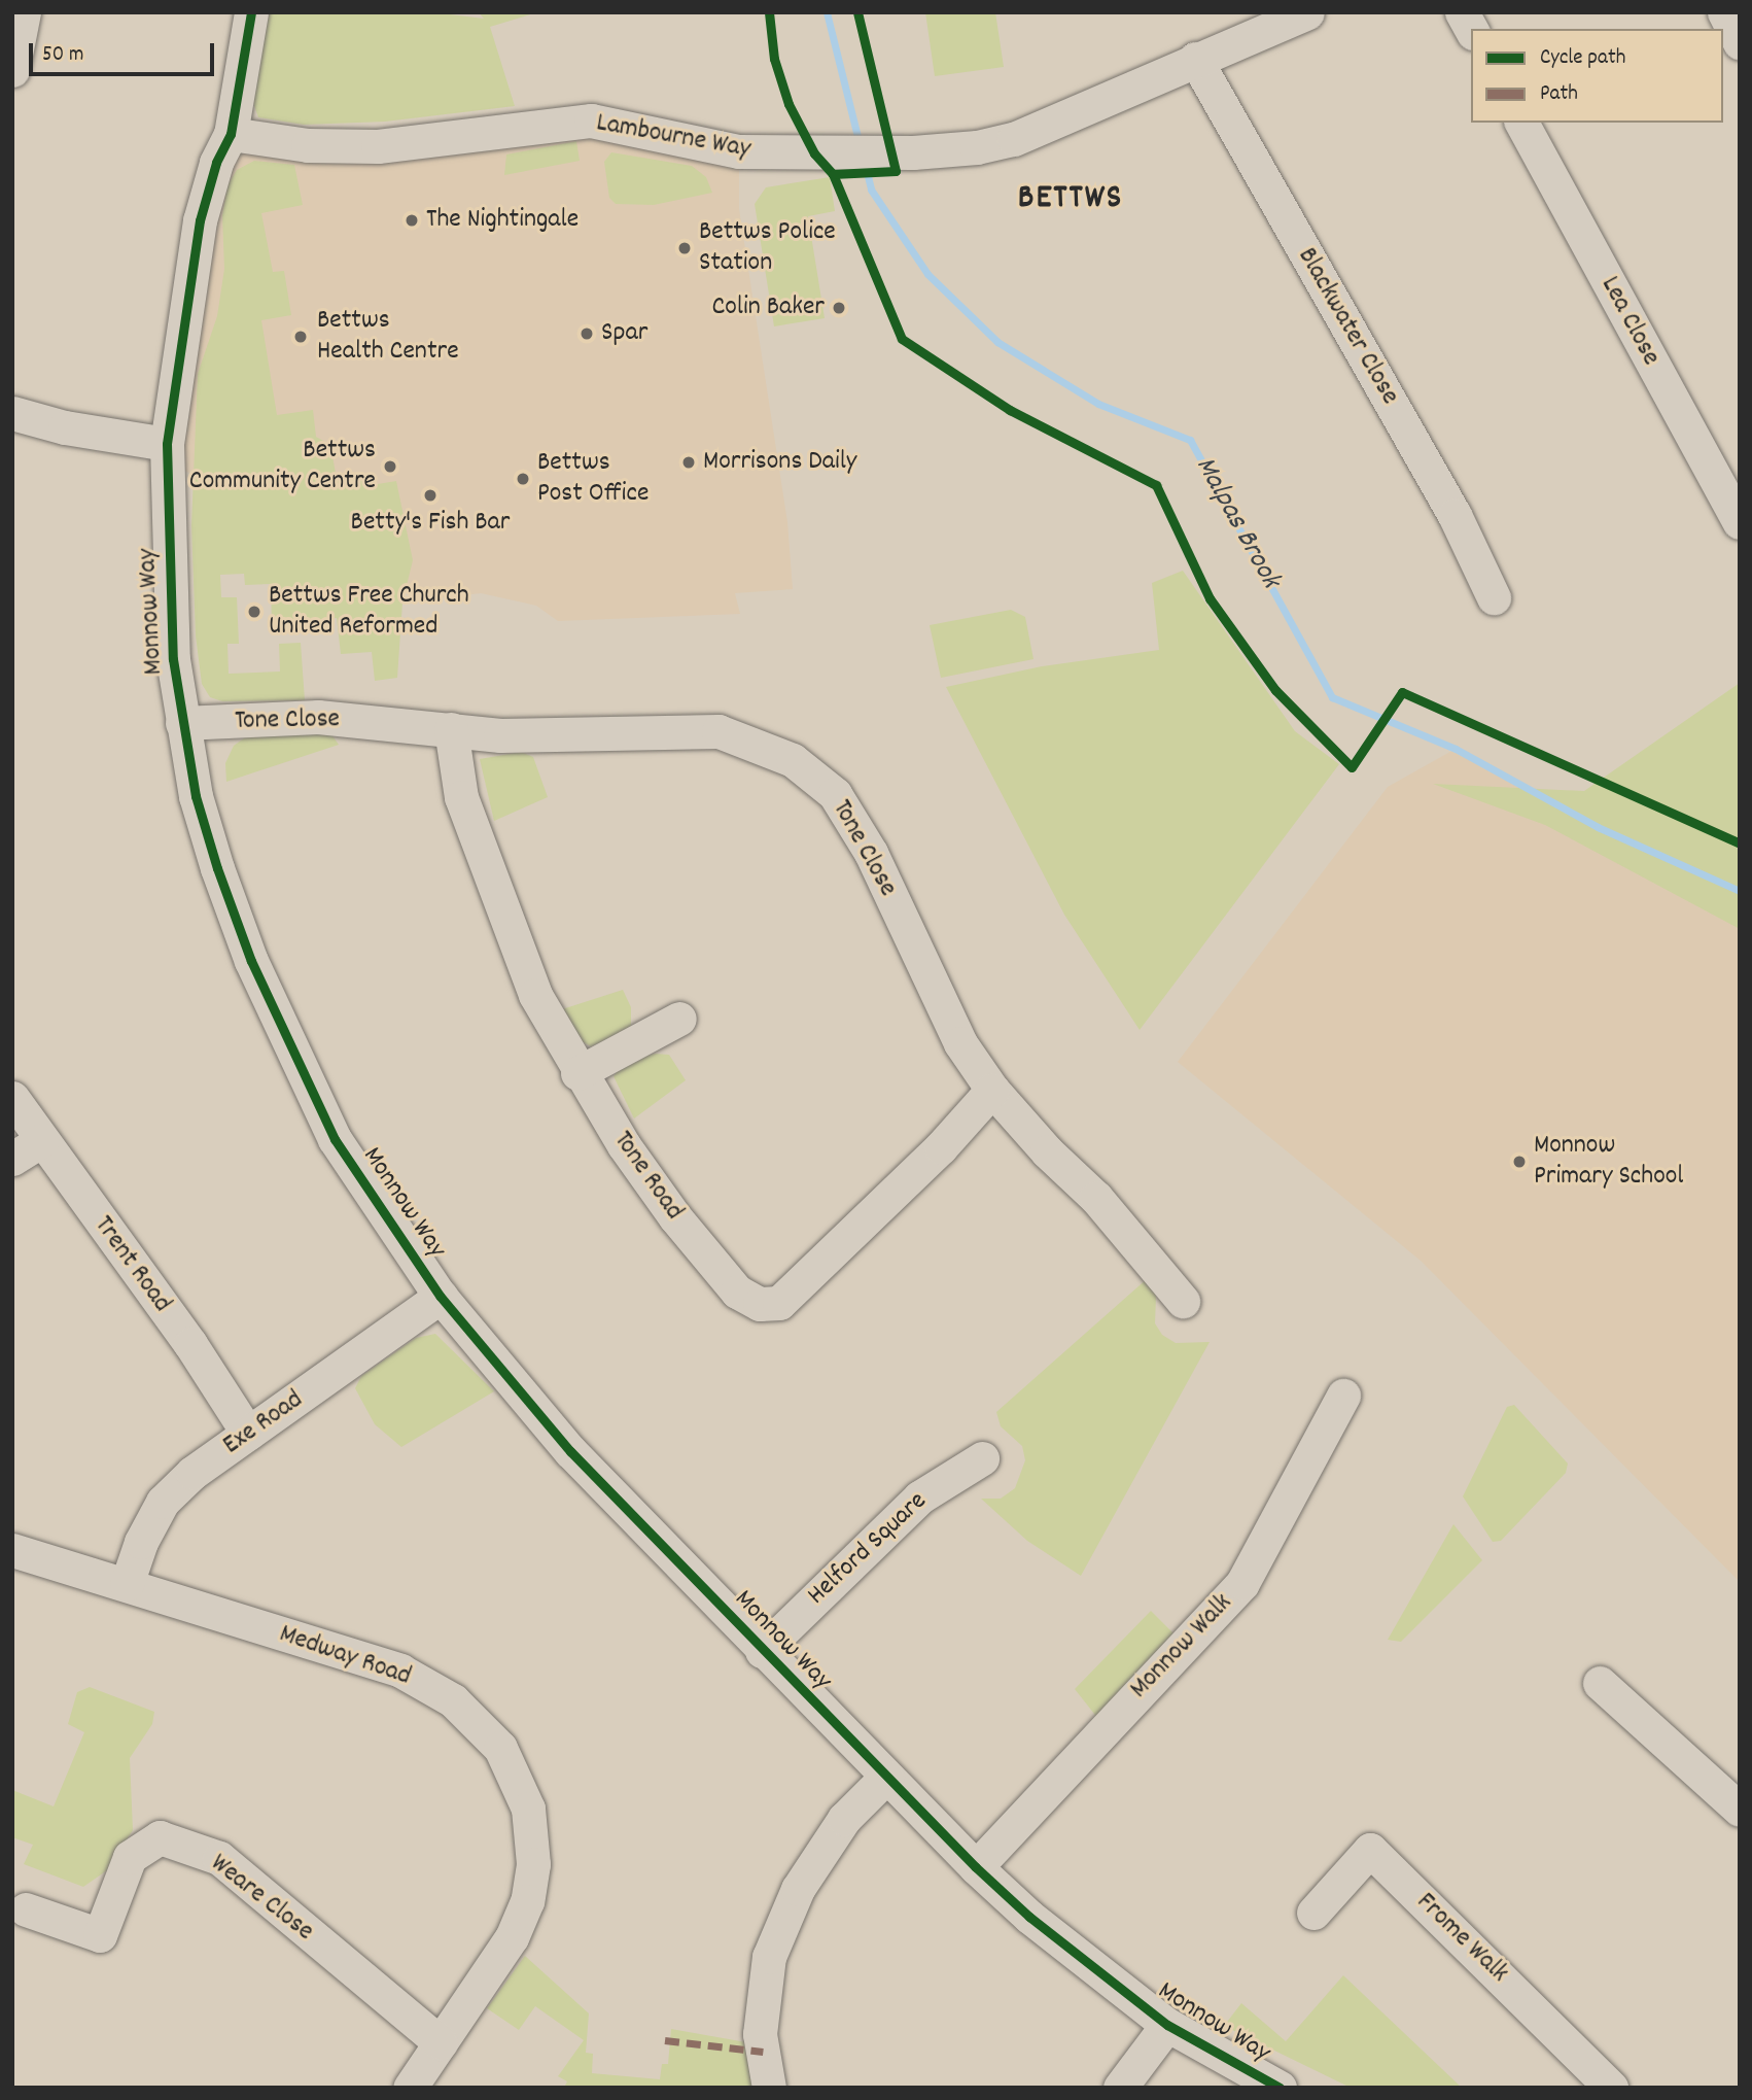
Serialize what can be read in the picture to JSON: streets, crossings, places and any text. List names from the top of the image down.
{
  "streets": {
    "street": [
      "Lambourne Way",
      "Lea Close",
      "Blackwater Close",
      "Monnow Way",
      "Tone Close",
      "Tone Road",
      "Trent Road",
      "Exe Road",
      "Helford Square",
      "Monnow Walk",
      "Medway Road",
      "Weare Close",
      "Frome Walk"
    ]
  },
  "crossings": [
    ["Lambourne Way", "Blackwater Close"],
    ["Lambourne Way", "Monnow Way"],
    ["Monnow Way", "Tone Close"],
    ["Monnow Way", "Exe Road"],
    ["Monnow Way", "Helford Square"],
    ["Monnow Way", "Monnow Walk"],
    ["Tone Close", "Tone Road"],
    ["Trent Road", "Exe Road"],
    ["Exe Road", "Medway Road"],
    ["Medway Road", "Weare Close"]
  ],
  "districts": ["BETTWS"],
  "water": ["Malpas Brook"],
  "places": [
    "The Nightingale",
    "Bettws Police Station",
    "Colin Baker",
    "Spar",
    "Bettws Health Centre",
    "Morrisons Daily",
    "Bettws Community Centre",
    "Bettws Post Office",
    "Betty's Fish Bar",
    "Bettws Free Church United Reformed",
    "Monnow Primary School"
  ],
  "legend": ["Cycle path", "Path"],
  "scale_bar": "50 m"
}
